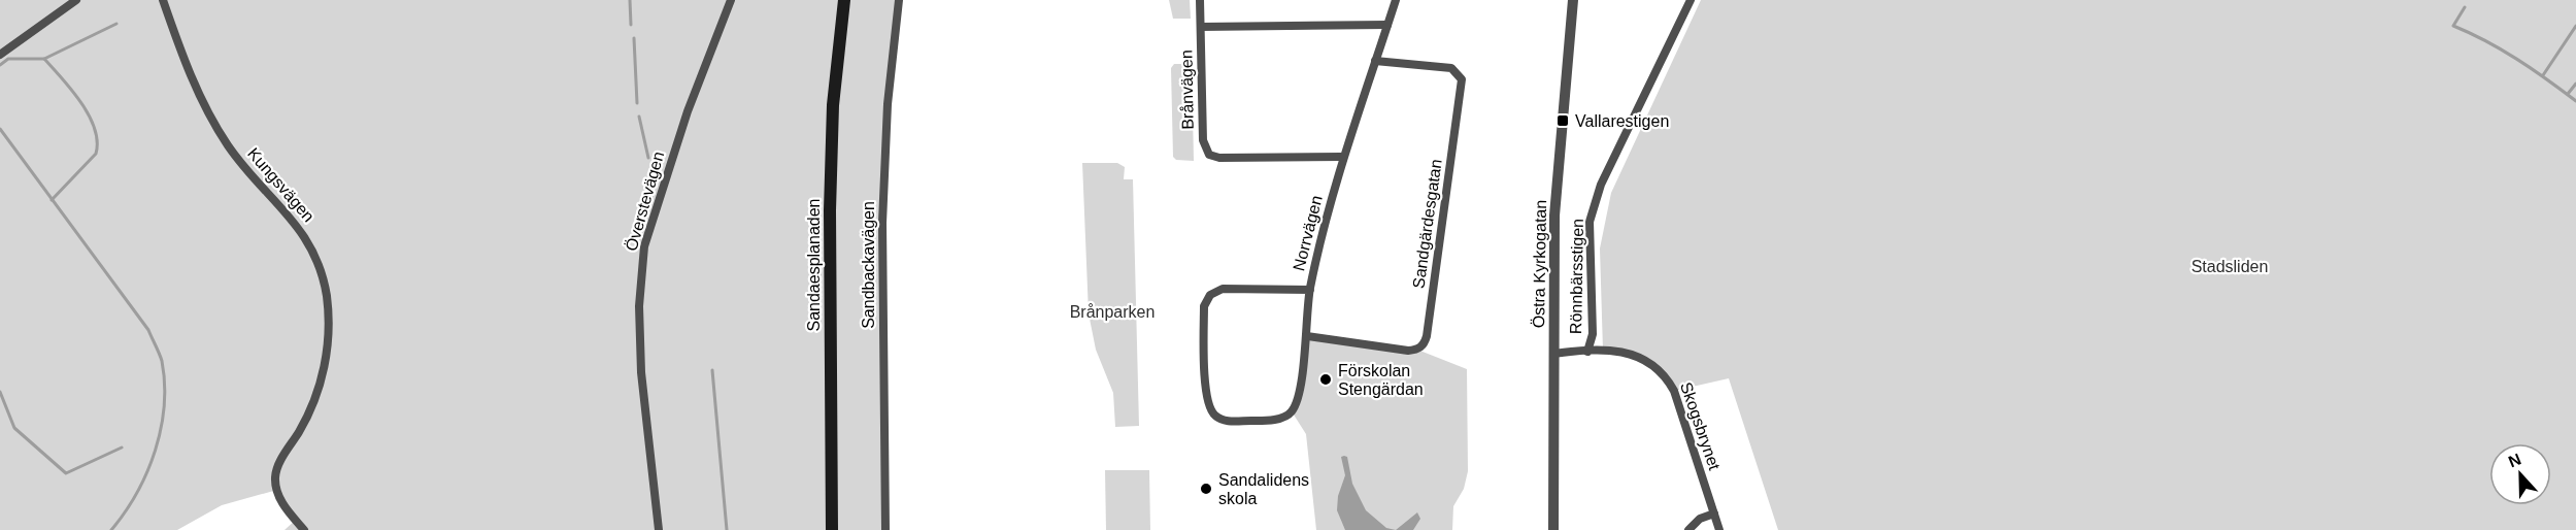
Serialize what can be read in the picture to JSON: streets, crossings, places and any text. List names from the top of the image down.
{
  "streets": {
    "main road": ["Sandaesplanaden"],
    "street": [
      "Brånvägen",
      "Kungsvägen",
      "Överstevägen",
      "Sandgärdesgatan",
      "Norrvägen",
      "Östra Kyrkogatan",
      "Sandbackavägen",
      "Rönnbärsstigen",
      "Skogsbrynet"
    ]
  },
  "crossings": [
    ["Brånvägen", "Norrvägen"],
    ["Sandgärdesgatan", "Norrvägen"],
    ["Östra Kyrkogatan", "Skogsbrynet"],
    ["Rönnbärsstigen", "Skogsbrynet"]
  ],
  "parks": ["Stadsliden", "Brånparken"],
  "places": {
    "transit": ["Vallarestigen"],
    "other": ["Förskolan Stengärdan", "Sandalidens skola"]
  },
  "north": "top"
}
